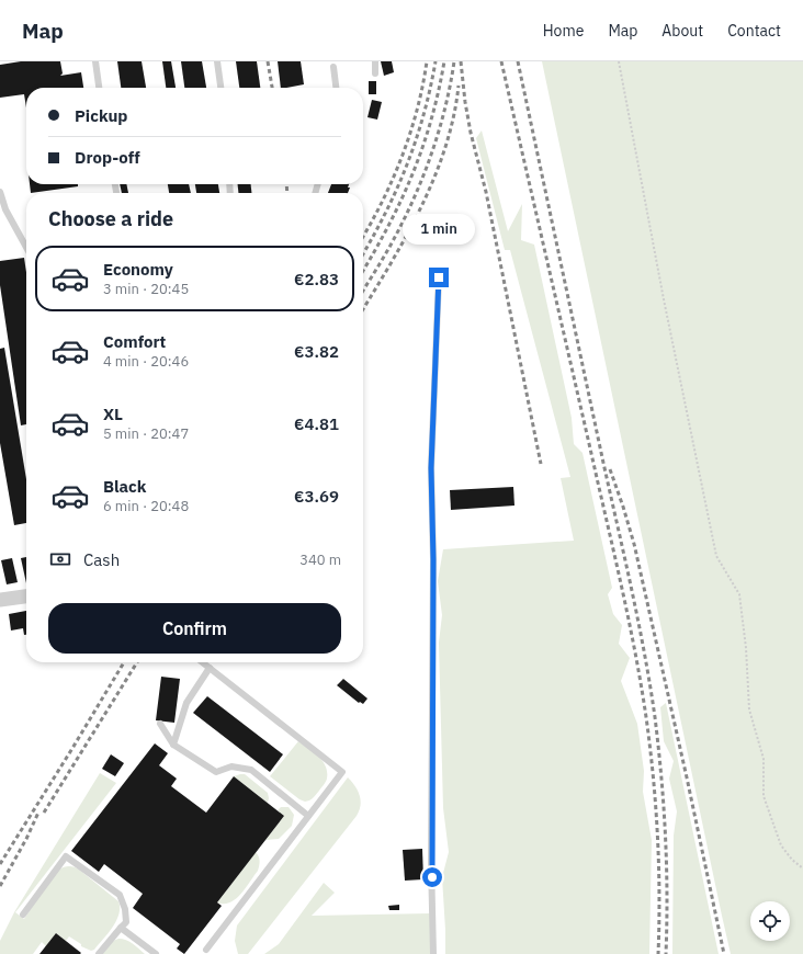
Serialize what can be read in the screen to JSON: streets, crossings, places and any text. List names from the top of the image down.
{
  "page": {
    "header": "Map",
    "nav": [
      "Home",
      "Map",
      "About",
      "Contact"
    ],
    "banner": ["Pickup", "Drop-off"],
    "heading": "Choose a ride",
    "bubble": "1 min",
    "list": [
      {
        "name": "Economy",
        "note": "3 min · 20:45",
        "value": "€2.83"
      },
      {
        "name": "Comfort",
        "note": "4 min · 20:46",
        "value": "€3.82"
      },
      {
        "name": "XL",
        "note": "5 min · 20:47",
        "value": "€4.81"
      },
      {
        "name": "Black",
        "note": "6 min · 20:48",
        "value": "€3.69"
      }
    ],
    "pay": ["Cash", "340 m"],
    "buttons": "Confirm"
  }
}
